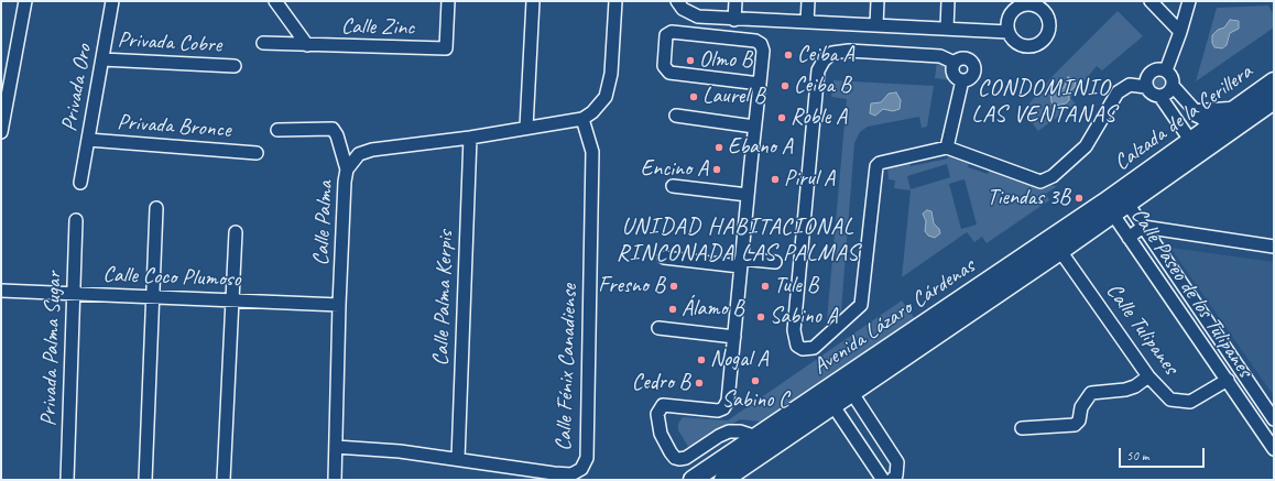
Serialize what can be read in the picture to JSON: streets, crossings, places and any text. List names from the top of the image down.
{
  "streets": {
    "main road": ["Calzada de la Cerillera", "Avenida Lázaro Cárdenas"],
    "street": [
      "Calle Zinc",
      "Privada Cobre",
      "Privada Oro",
      "Privada Bronce",
      "Calle Palma",
      "Calle Coco Plumoso",
      "Calle Paseo de los Tulipanes",
      "Calle Palma Kerpis",
      "Calle Tulipanes",
      "Privada Palma Sugar",
      "Calle Fénix Canadiense"
    ]
  },
  "crossings": [
    ["Privada Cobre", "Privada Oro"],
    ["Privada Oro", "Privada Bronce"],
    ["Calzada de la Cerillera", "Calle Paseo de los Tulipanes"],
    ["Calzada de la Cerillera", "Avenida Lázaro Cárdenas"],
    ["Calle Palma", "Calle Coco Plumoso"],
    ["Calle Palma", "Calle Palma Kerpis"],
    ["Calle Palma", "Calle Fénix Canadiense"],
    ["Calle Coco Plumoso", "Privada Palma Sugar"],
    ["Calle Paseo de los Tulipanes", "Avenida Lázaro Cárdenas"],
    ["Calle Paseo de los Tulipanes", "Calle Tulipanes"],
    ["Calle Palma Kerpis", "Calle Fénix Canadiense"],
    ["Avenida Lázaro Cárdenas", "Calle Tulipanes"]
  ],
  "districts": ["CONDOMINIO LAS VENTANAS", "UNIDAD HABITACIONAL RINCONADA LAS PALMAS"],
  "places": [
    "Ceiba A",
    "Olmo B",
    "Ceiba B",
    "Laurel B",
    "Roble A",
    "Ebano A",
    "Encino A",
    "Pirul A",
    "Tiendas 3B",
    "Fresno B",
    "Tule B",
    "Álamo B",
    "Sabino A",
    "Nogal A",
    "Sabino C",
    "Cedro B"
  ],
  "scale_bar": "50 m"
}
